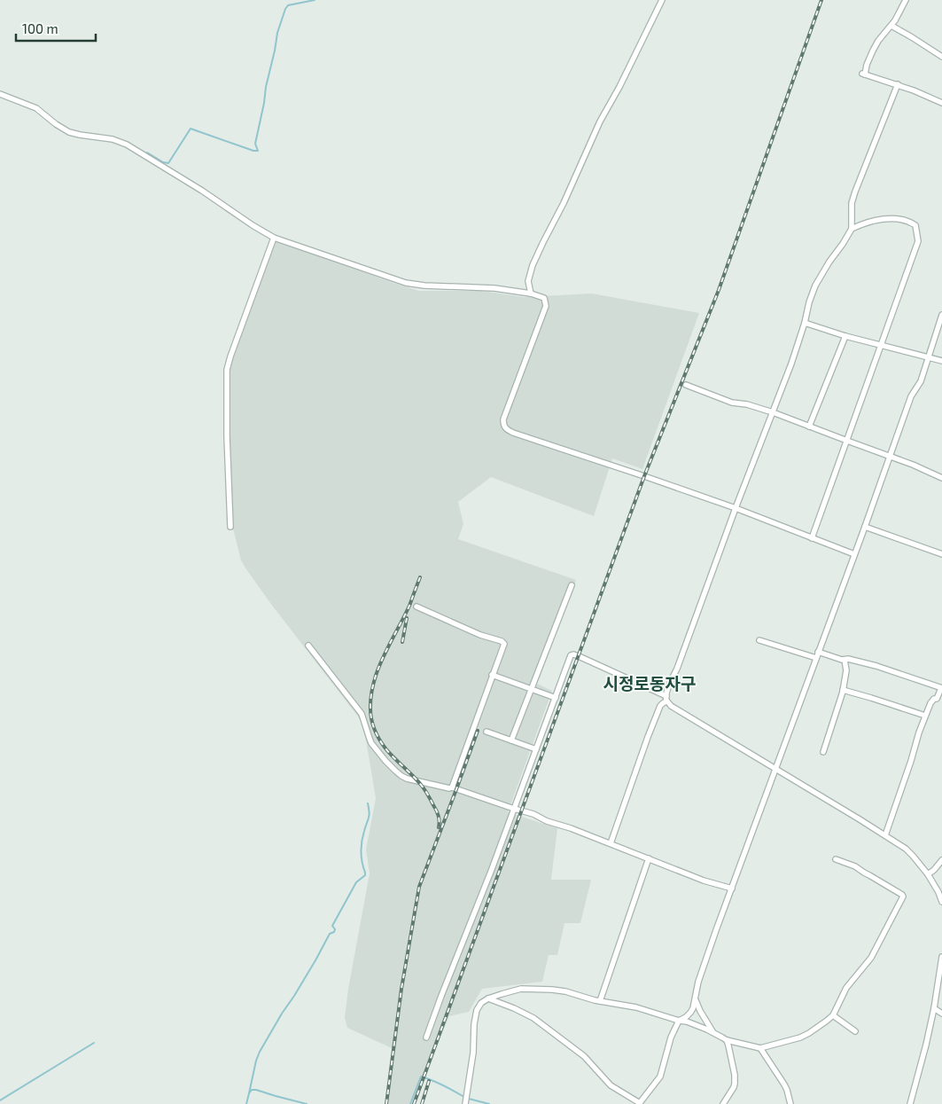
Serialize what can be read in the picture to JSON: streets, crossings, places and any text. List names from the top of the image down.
{
  "districts": ["시정로동자구"],
  "scale_bar": "100 m"
}
